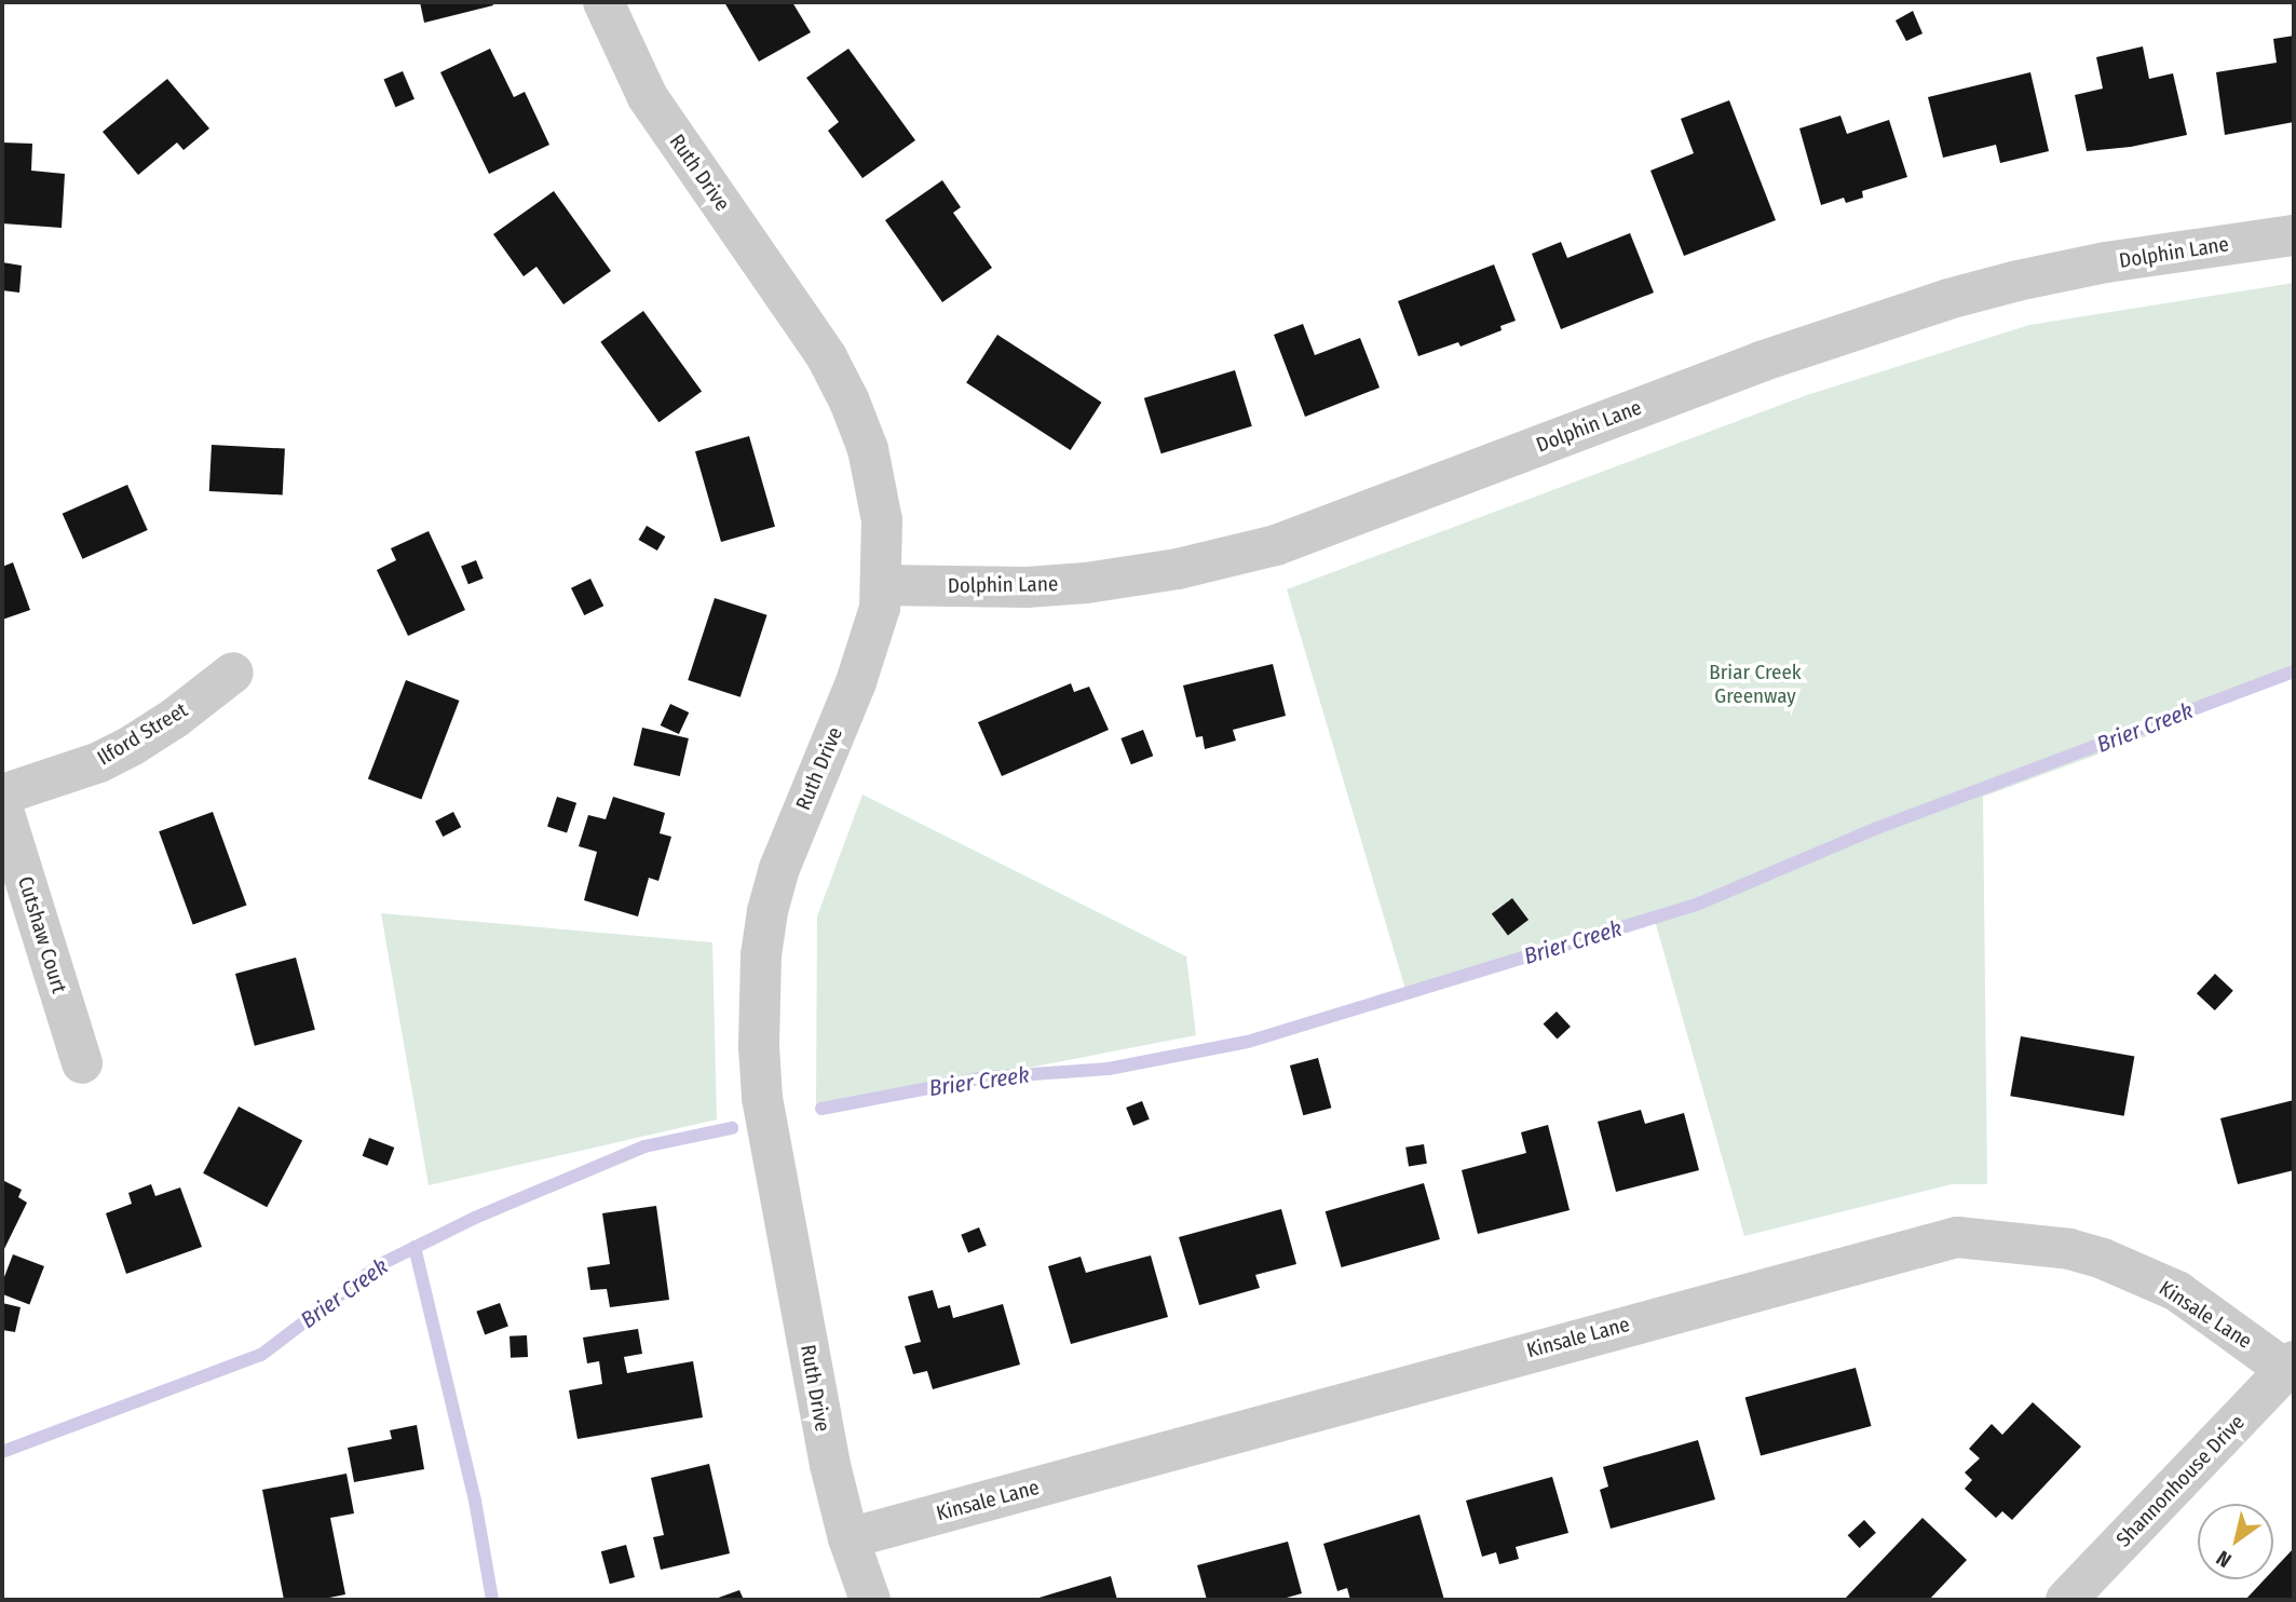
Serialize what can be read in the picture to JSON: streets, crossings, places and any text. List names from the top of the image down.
{
  "streets": {
    "street": [
      "Ruth Drive",
      "Dolphin Lane",
      "Ilford Street",
      "Cutshaw Court",
      "Kinsale Lane",
      "Shannonhouse Drive"
    ]
  },
  "crossings": [
    ["Ruth Drive", "Dolphin Lane"],
    ["Ruth Drive", "Kinsale Lane"],
    ["Kinsale Lane", "Shannonhouse Drive"]
  ],
  "water": ["Brier Creek"],
  "parks": ["Briar Creek Greenway"],
  "north": "bottom left"
}
